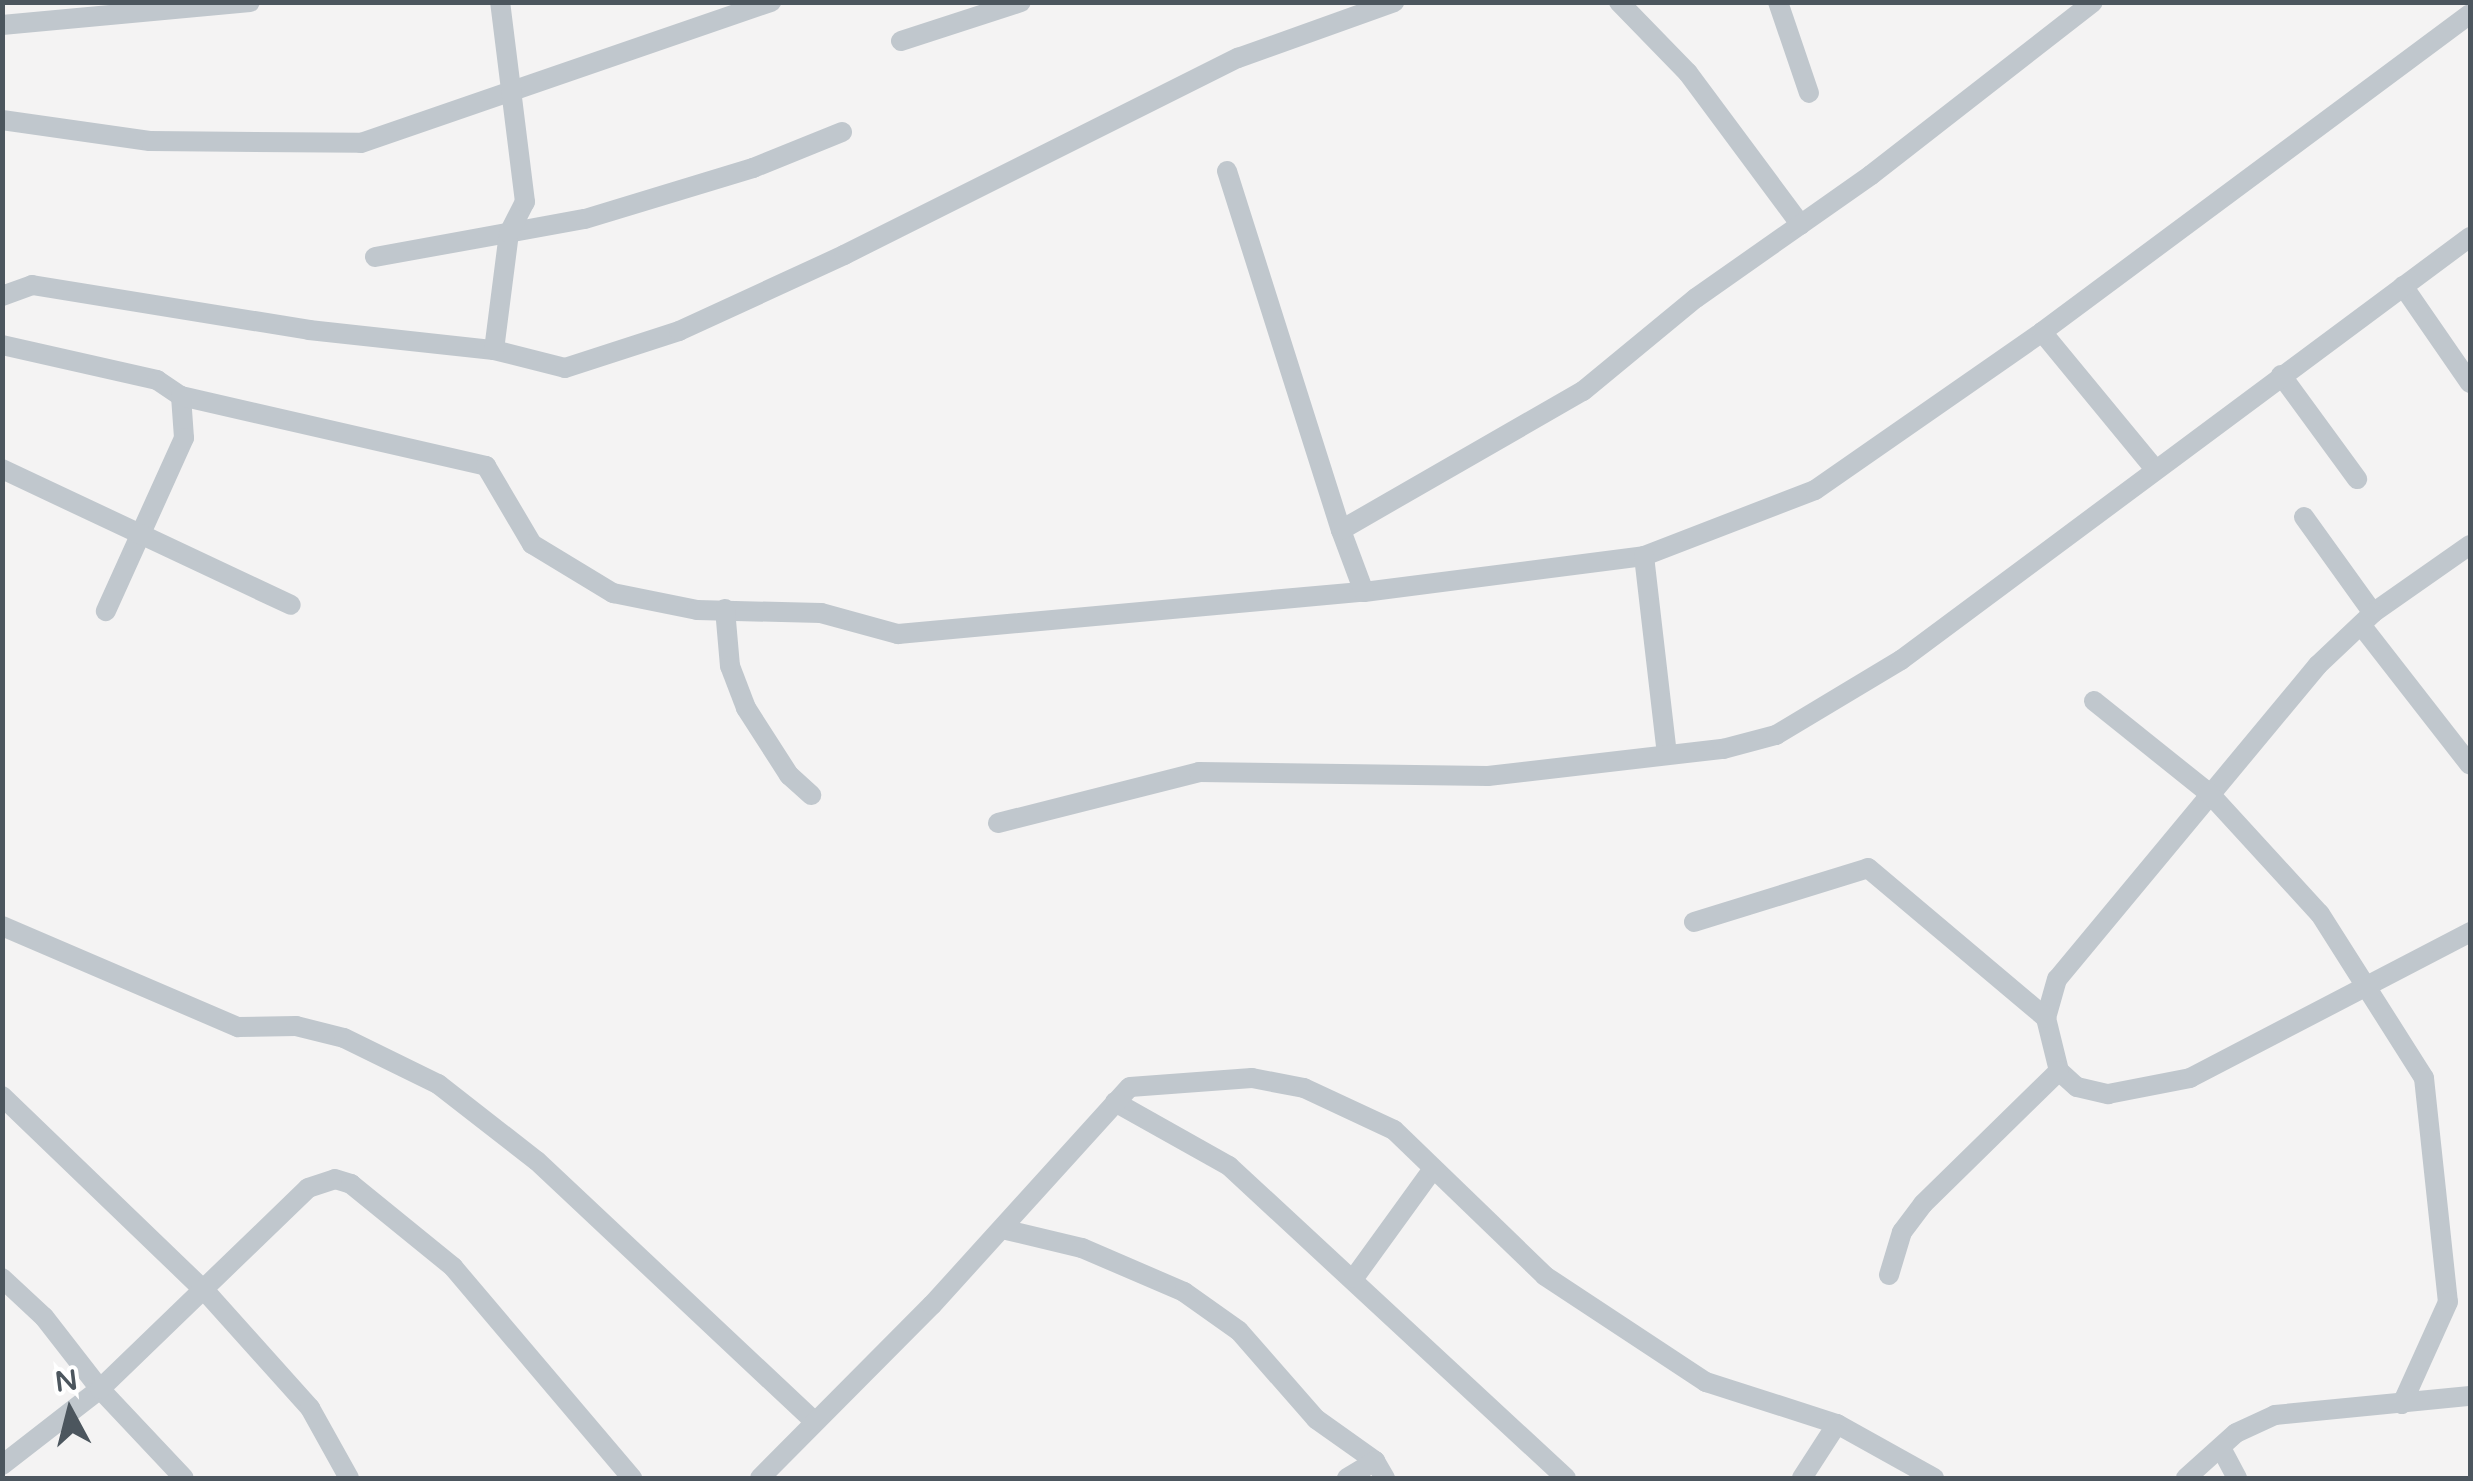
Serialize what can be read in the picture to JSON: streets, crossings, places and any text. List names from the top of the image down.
{
  "north": "top"
}
